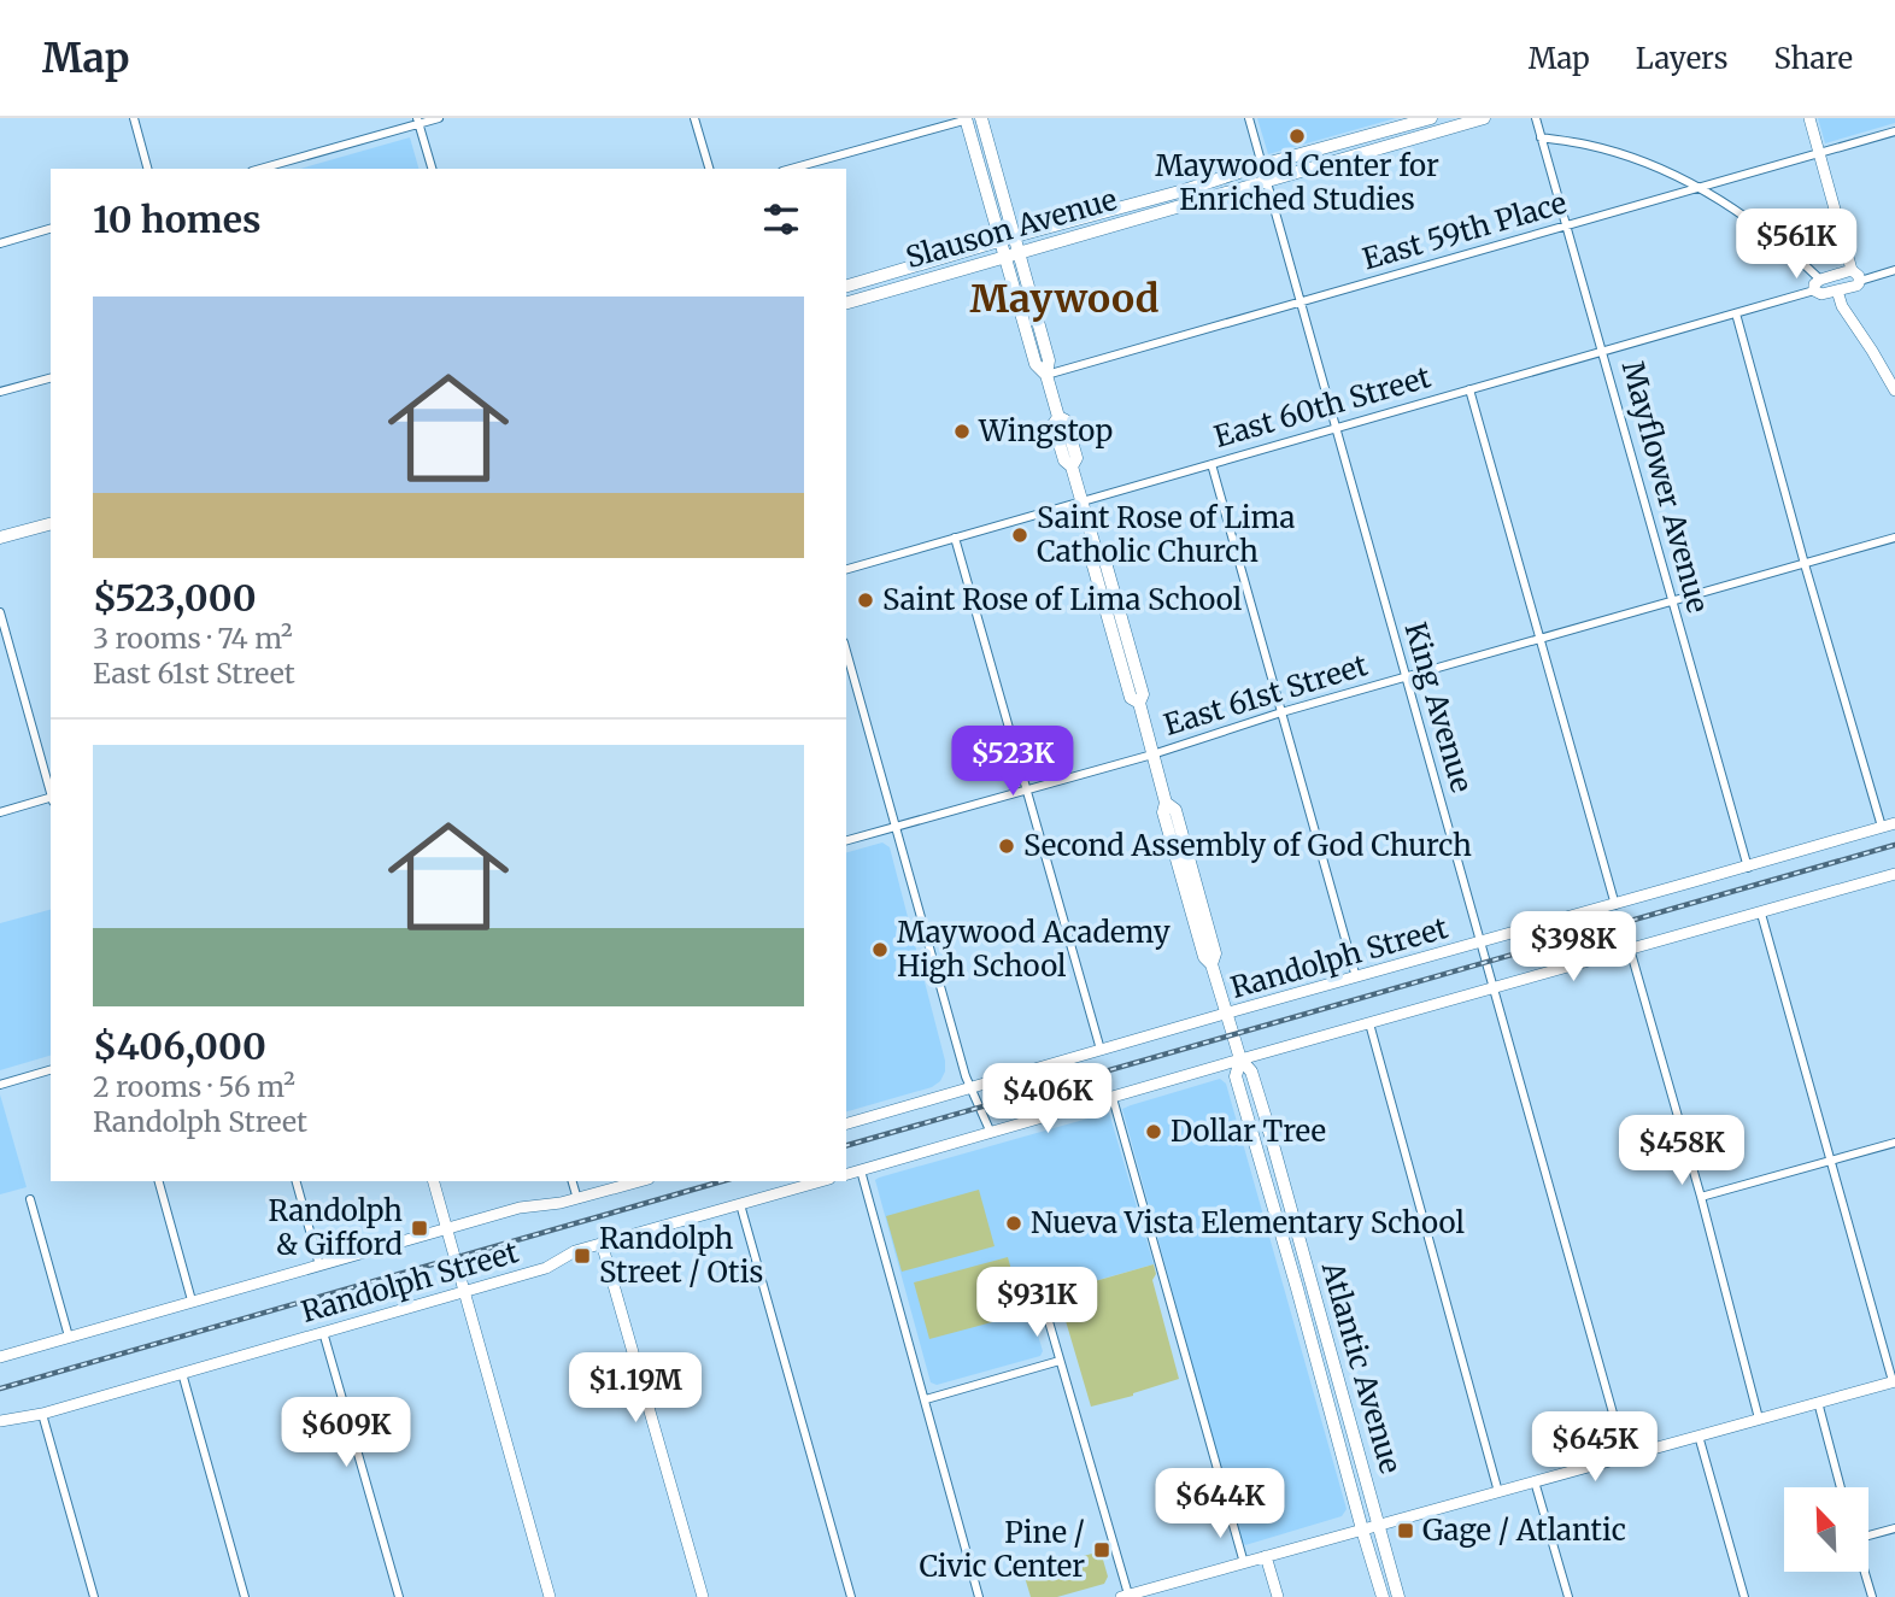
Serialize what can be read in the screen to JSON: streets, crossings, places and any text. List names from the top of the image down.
{
  "streets": {
    "main road": ["Slauson Avenue", "Atlantic Avenue"],
    "street": [
      "East 59th Place",
      "East 60th Street",
      "Mayflower Avenue",
      "East 61st Street",
      "King Avenue",
      "Randolph Street"
    ]
  },
  "crossings": [
    ["Slauson Avenue", "King Avenue"],
    ["East 59th Place", "Mayflower Avenue"],
    ["East 59th Place", "King Avenue"],
    ["East 60th Street", "Mayflower Avenue"],
    ["East 60th Street", "King Avenue"],
    ["East 60th Street", "Atlantic Avenue"],
    ["Mayflower Avenue", "East 61st Street"],
    ["Mayflower Avenue", "Randolph Street"],
    ["East 61st Street", "King Avenue"],
    ["East 61st Street", "Atlantic Avenue"],
    ["King Avenue", "Randolph Street"],
    ["Randolph Street", "Atlantic Avenue"]
  ],
  "districts": ["Maywood"],
  "places": {
    "other": [
      "Maywood Center for Enriched Studies",
      "Wingstop",
      "Saint Rose of Lima Catholic Church",
      "Saint Rose of Lima School",
      "Second Assembly of God Church",
      "Maywood Academy High School",
      "Dollar Tree",
      "Nueva Vista Elementary School"
    ],
    "transit": [
      "Randolph & Gifford",
      "Randolph Street / Otis",
      "Gage / Atlantic",
      "Pine / Civic Center"
    ]
  },
  "north": "top left",
  "page": {
    "header": "Map",
    "nav": ["Map", "Layers", "Share"],
    "heading": "10 homes",
    "price": [
      "$561K",
      "$523K",
      "$398K",
      "$406K",
      "$458K",
      "$931K",
      "$1.19M",
      "$609K",
      "$645K",
      "$644K"
    ],
    "list": [
      {
        "name": "$523,000",
        "note": "3 rooms · 74 m² · East 61st Street"
      },
      {
        "name": "$406,000",
        "note": "2 rooms · 56 m² · Randolph Street"
      }
    ]
  }
}
